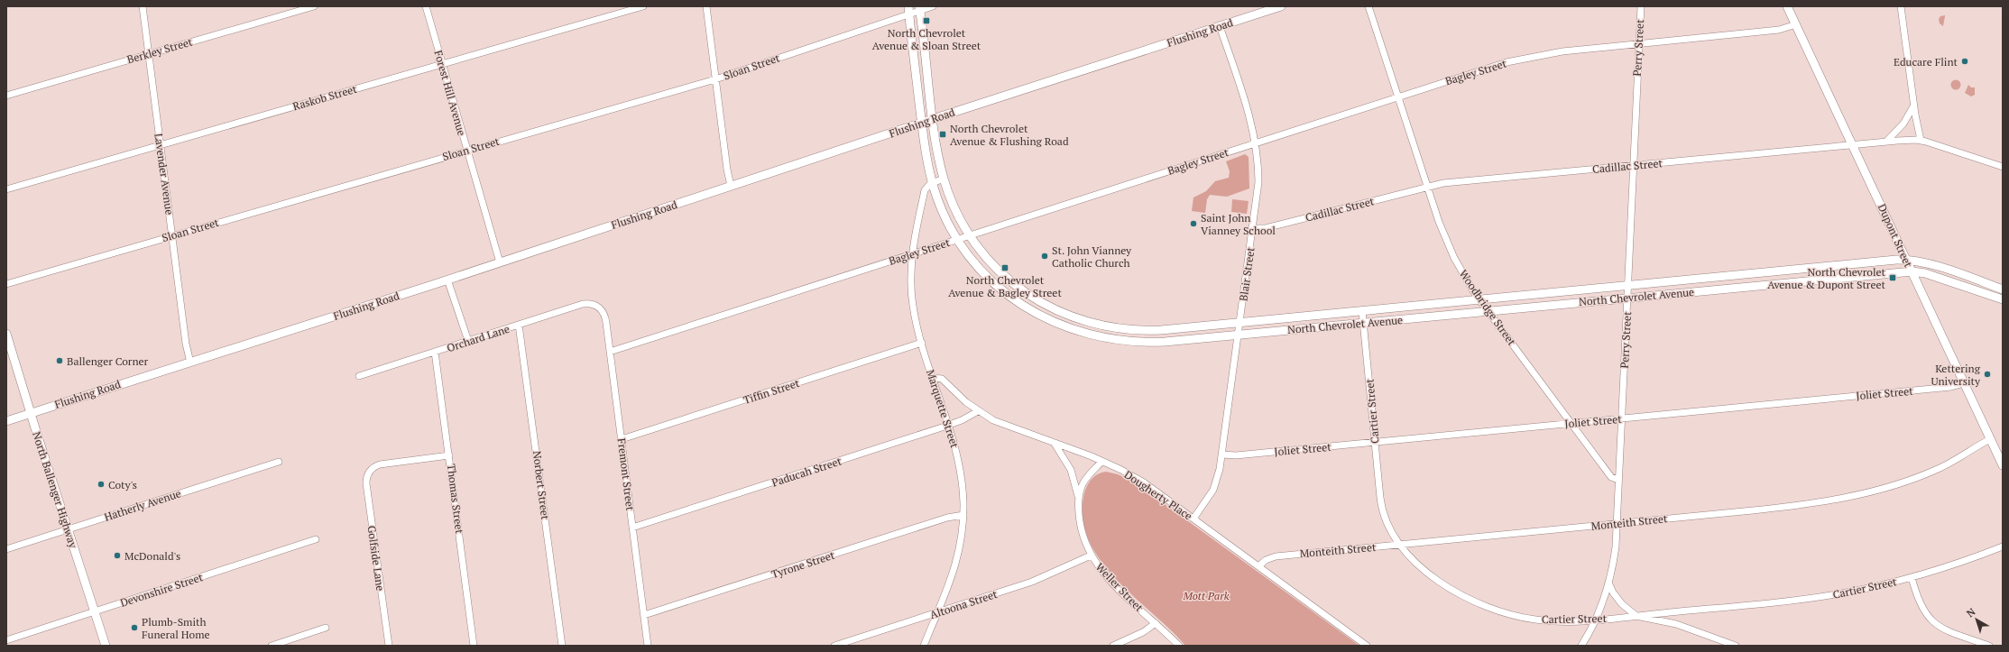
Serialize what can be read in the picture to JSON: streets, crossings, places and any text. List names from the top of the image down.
{
  "streets": {
    "street": [
      "Flushing Road",
      "Perry Street",
      "Berkley Street",
      "Sloan Street",
      "Bagley Street",
      "Forest Hill Avenue",
      "Raskob Street",
      "Cadillac Street",
      "Lavender Avenue",
      "Dupont Street",
      "Blair Street",
      "North Chevrolet Avenue",
      "Woodbridge Street",
      "Orchard Lane",
      "Tiffin Street",
      "Joliet Street",
      "Marquette Street",
      "Cartier Street",
      "Paducah Street",
      "Fremont Street",
      "Norbert Street",
      "North Ballenger Highway",
      "Dougherty Place",
      "Thomas Street",
      "Hatherly Avenue",
      "Monteith Street",
      "Golfside Lane",
      "Tyrone Street",
      "Weller Street",
      "Devonshire Street",
      "Altoona Street"
    ]
  },
  "crossings": [
    ["Flushing Road", "Forest Hill Avenue"],
    ["Flushing Road", "Lavender Avenue"],
    ["Flushing Road", "Blair Street"],
    ["Flushing Road", "North Chevrolet Avenue"],
    ["Flushing Road", "North Ballenger Highway"],
    ["Perry Street", "Bagley Street"],
    ["Perry Street", "Cadillac Street"],
    ["Perry Street", "North Chevrolet Avenue"],
    ["Perry Street", "Woodbridge Street"],
    ["Perry Street", "Joliet Street"],
    ["Perry Street", "Cartier Street"],
    ["Perry Street", "Monteith Street"],
    ["Berkley Street", "Lavender Avenue"],
    ["Sloan Street", "Forest Hill Avenue"],
    ["Sloan Street", "Lavender Avenue"],
    ["Sloan Street", "North Chevrolet Avenue"],
    ["Bagley Street", "Dupont Street"],
    ["Bagley Street", "Blair Street"],
    ["Bagley Street", "North Chevrolet Avenue"],
    ["Bagley Street", "Woodbridge Street"],
    ["Bagley Street", "Marquette Street"],
    ["Bagley Street", "Fremont Street"],
    ["Forest Hill Avenue", "Raskob Street"],
    ["Raskob Street", "Lavender Avenue"],
    ["Cadillac Street", "Dupont Street"],
    ["Cadillac Street", "Blair Street"],
    ["Cadillac Street", "Woodbridge Street"],
    ["Dupont Street", "North Chevrolet Avenue"],
    ["Dupont Street", "Joliet Street"],
    ["Dupont Street", "Monteith Street"],
    ["Blair Street", "North Chevrolet Avenue"],
    ["Blair Street", "Joliet Street"],
    ["Blair Street", "Dougherty Place"],
    ["North Chevrolet Avenue", "Woodbridge Street"],
    ["North Chevrolet Avenue", "Marquette Street"],
    ["North Chevrolet Avenue", "Cartier Street"],
    ["Woodbridge Street", "Joliet Street"],
    ["Orchard Lane", "Fremont Street"],
    ["Orchard Lane", "Norbert Street"],
    ["Orchard Lane", "Thomas Street"],
    ["Tiffin Street", "Marquette Street"],
    ["Tiffin Street", "Fremont Street"],
    ["Joliet Street", "Cartier Street"],
    ["Marquette Street", "Paducah Street"],
    ["Marquette Street", "Dougherty Place"],
    ["Marquette Street", "Tyrone Street"],
    ["Marquette Street", "Altoona Street"],
    ["Cartier Street", "Monteith Street"],
    ["Paducah Street", "Fremont Street"],
    ["Paducah Street", "Dougherty Place"],
    ["Fremont Street", "Tyrone Street"],
    ["North Ballenger Highway", "Hatherly Avenue"],
    ["North Ballenger Highway", "Devonshire Street"],
    ["Dougherty Place", "Monteith Street"],
    ["Dougherty Place", "Weller Street"],
    ["Weller Street", "Altoona Street"]
  ],
  "parks": ["Mott Park"],
  "places": {
    "transit": [
      "North Chevrolet Avenue & Sloan Street",
      "North Chevrolet Avenue & Flushing Road",
      "North Chevrolet Avenue & Bagley Street",
      "North Chevrolet Avenue & Dupont Street"
    ],
    "other": [
      "Educare Flint",
      "Saint John Vianney School",
      "St. John Vianney Catholic Church",
      "Ballenger Corner",
      "Kettering University",
      "Coty's",
      "McDonald's",
      "Plumb-Smith Funeral Home"
    ]
  },
  "north": "top left"
}
